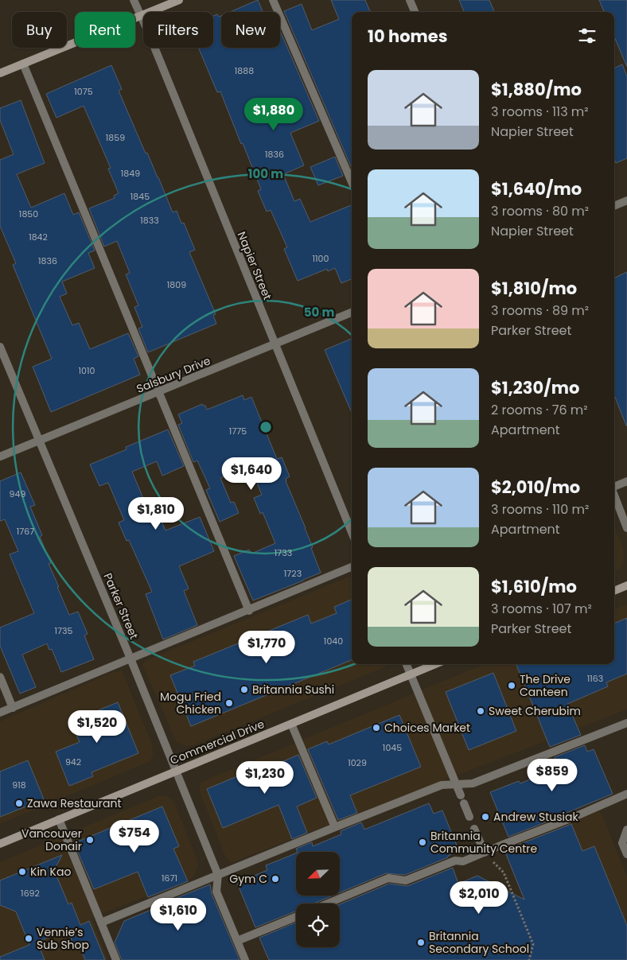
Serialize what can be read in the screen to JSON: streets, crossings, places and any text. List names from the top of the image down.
{
  "streets": {
    "street": [
      "Napier Street",
      "Salsbury Drive",
      "Parker Street",
      "Commercial Drive"
    ]
  },
  "crossings": [
    ["Napier Street", "Salsbury Drive"],
    ["Salsbury Drive", "Parker Street"],
    ["Parker Street", "Commercial Drive"]
  ],
  "places": [
    "The Drive Canteen",
    "Britannia Sushi",
    "Mogu Fried Chicken",
    "Sweet Cherubim",
    "Choices Market",
    "Zawa Restaurant",
    "Andrew Stusiak",
    "Vancouver Donair",
    "Britannia Community Centre",
    "Kin Kao",
    "Gym C",
    "Vennie’s Sub Shop",
    "Britannia Secondary School"
  ],
  "house_numbers": [
    "1888",
    "1075",
    "1859",
    "1836",
    "1849",
    "1845",
    "1850",
    "1833",
    "1842",
    "1100",
    "1836",
    "1809",
    "1010",
    "1775",
    "949",
    "1767",
    "1733",
    "1723",
    "1735",
    "1040",
    "1163",
    "1045",
    "942",
    "1029",
    "918",
    "1671",
    "1692"
  ],
  "north": "bottom left",
  "page": {
    "chip": [
      "Buy",
      "Rent",
      "Filters",
      "New"
    ],
    "heading": "10 homes",
    "list": [
      {
        "name": "$1,880/mo",
        "note": "3 rooms · 113 m² · Napier Street"
      },
      {
        "name": "$1,640/mo",
        "note": "3 rooms · 80 m² · Napier Street"
      },
      {
        "name": "$1,810/mo",
        "note": "3 rooms · 89 m² · Parker Street"
      },
      {
        "name": "$1,230/mo",
        "note": "2 rooms · 76 m² · Apartment"
      },
      {
        "name": "$2,010/mo",
        "note": "3 rooms · 110 m² · Apartment"
      },
      {
        "name": "$1,610/mo",
        "note": "3 rooms · 107 m² · Parker Street"
      }
    ],
    "price": [
      "$1,880",
      "$1,640",
      "$1,810",
      "$1,770",
      "$1,520",
      "$859",
      "$1,230",
      "$754",
      "$2,010",
      "$1,610"
    ]
  },
  "rings": ["100 m", "50 m"]
}
